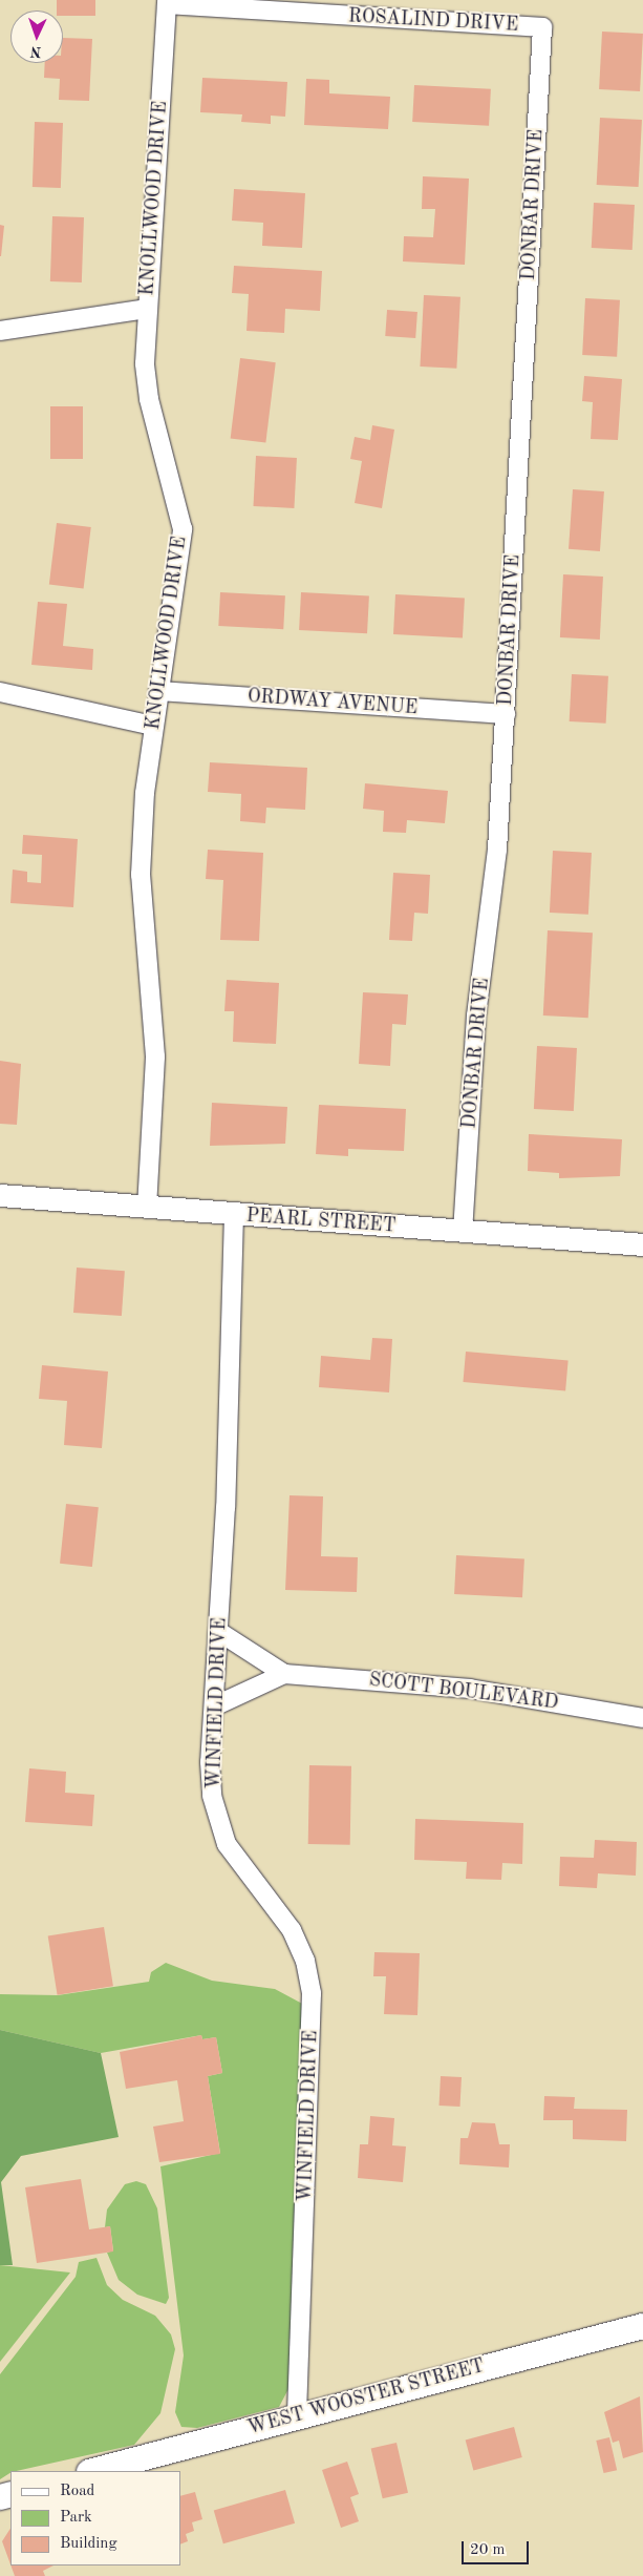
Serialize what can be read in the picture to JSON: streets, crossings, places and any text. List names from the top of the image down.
{
  "streets": {
    "main road": ["WEST WOOSTER STREET"],
    "street": [
      "ROSALIND DRIVE",
      "KNOLLWOOD DRIVE",
      "DONBAR DRIVE",
      "ORDWAY AVENUE",
      "PEARL STREET",
      "SCOTT BOULEVARD",
      "WINFIELD DRIVE"
    ]
  },
  "crossings": [
    ["ROSALIND DRIVE", "KNOLLWOOD DRIVE"],
    ["ROSALIND DRIVE", "DONBAR DRIVE"],
    ["KNOLLWOOD DRIVE", "ORDWAY AVENUE"],
    ["KNOLLWOOD DRIVE", "PEARL STREET"],
    ["DONBAR DRIVE", "ORDWAY AVENUE"],
    ["DONBAR DRIVE", "PEARL STREET"],
    ["PEARL STREET", "WINFIELD DRIVE"],
    ["SCOTT BOULEVARD", "WINFIELD DRIVE"],
    ["WINFIELD DRIVE", "WEST WOOSTER STREET"]
  ],
  "legend": ["Road", "Park", "Building"],
  "scale_bar": "20 m",
  "north": "bottom"
}
